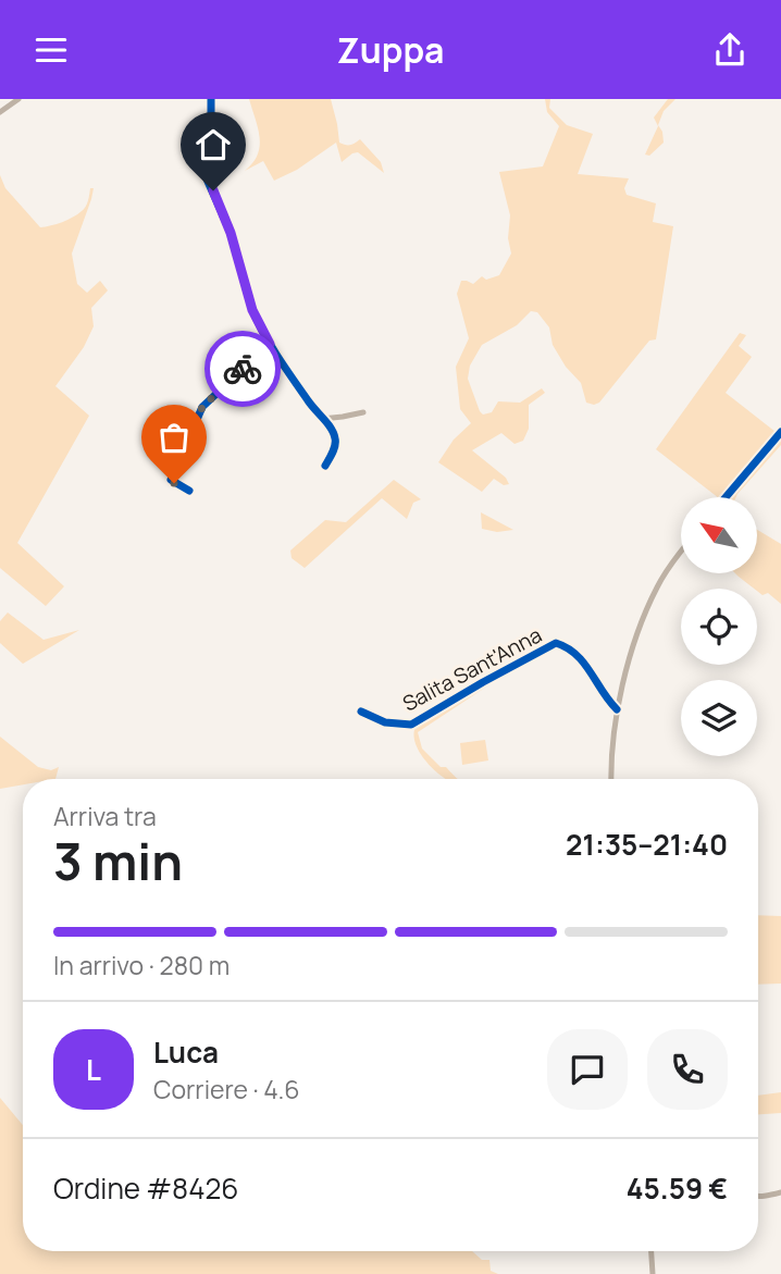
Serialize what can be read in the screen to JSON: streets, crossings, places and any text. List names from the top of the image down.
{
  "streets": {
    "street": ["Salita Sant'Anna"]
  },
  "north": "top left",
  "page": {
    "header": "Zuppa",
    "heading": ["3 min", "Arriva tra", "21:35–21:40"],
    "panel": [
      "Luca",
      "Corriere · 4.6",
      "Ordine #8426",
      "45.59 €"
    ],
    "bar": "In arrivo · 280 m",
    "round": "L"
  }
}
